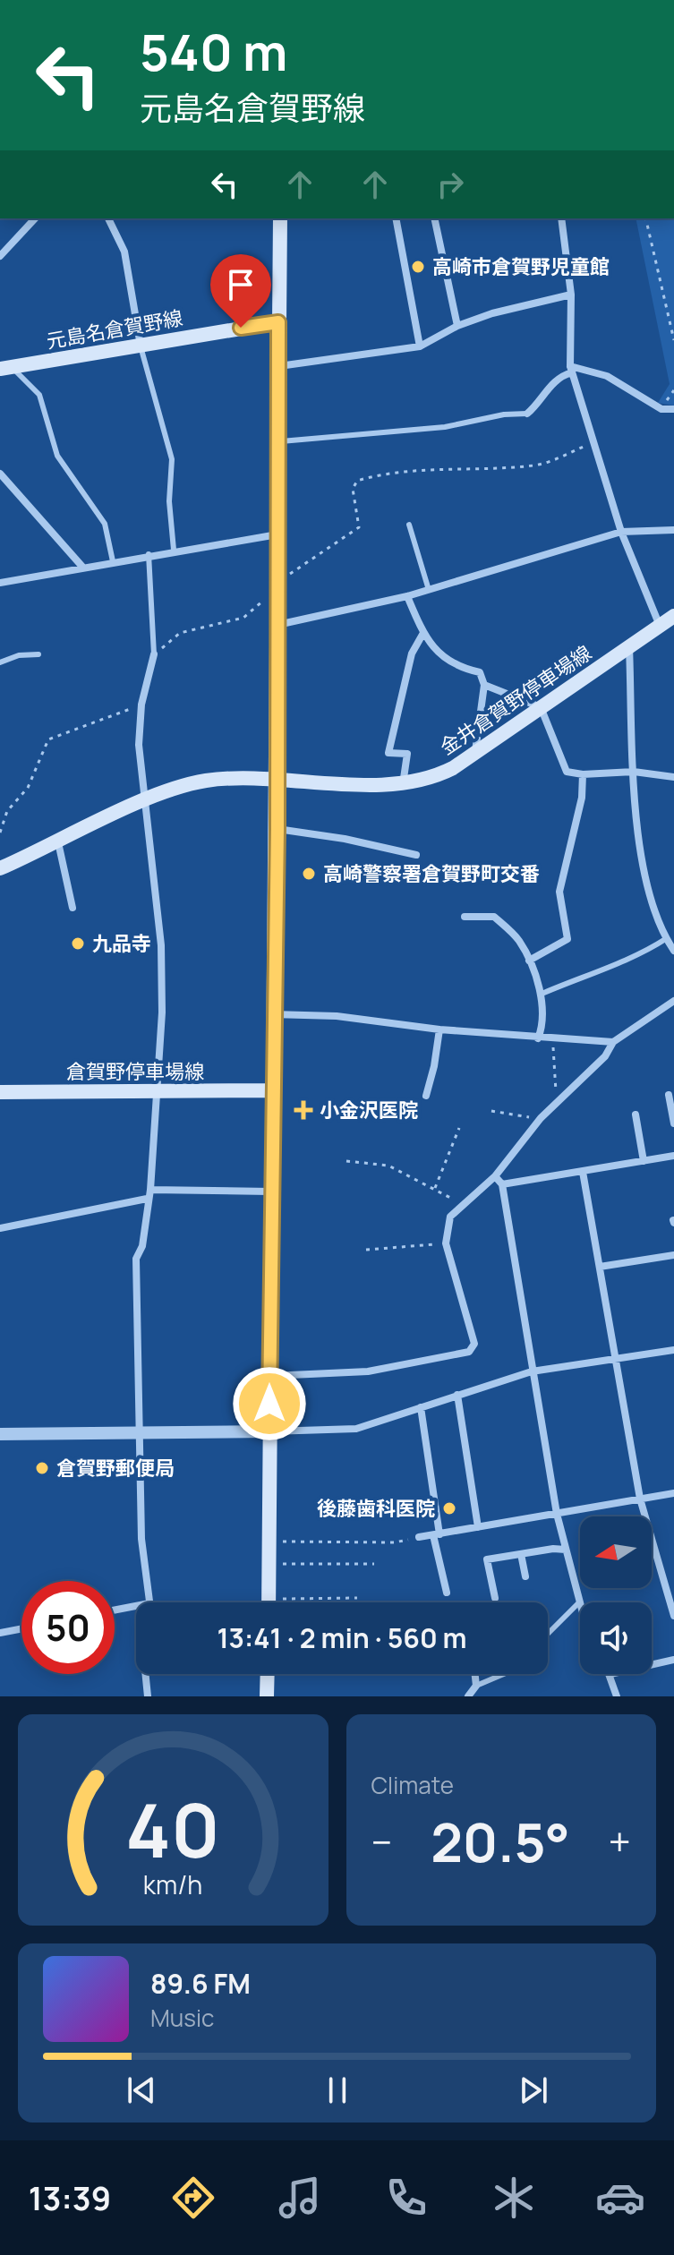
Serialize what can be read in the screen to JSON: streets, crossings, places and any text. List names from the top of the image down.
{
  "streets": {
    "main road": ["元島名倉賀野線", "金井倉賀野停車場線", "倉賀野停車場線"]
  },
  "places": {
    "other": [
      "高崎市倉賀野児童館",
      "高崎警察署倉賀野町交番",
      "九品寺",
      "倉賀野郵便局",
      "後藤歯科医院"
    ],
    "health": ["小金沢医院"]
  },
  "north": "left",
  "page": {
    "turn": ["540 m", "元島名倉賀野線"],
    "limit": "50",
    "trip": "13:41 · 2 min · 560 m",
    "tile": "Climate",
    "heat": ["−", "20.5°", "+"],
    "song": ["89.6 FM", "Music"],
    "tabs": "13:39",
    "gauge": ["40", "km/h"]
  }
}
